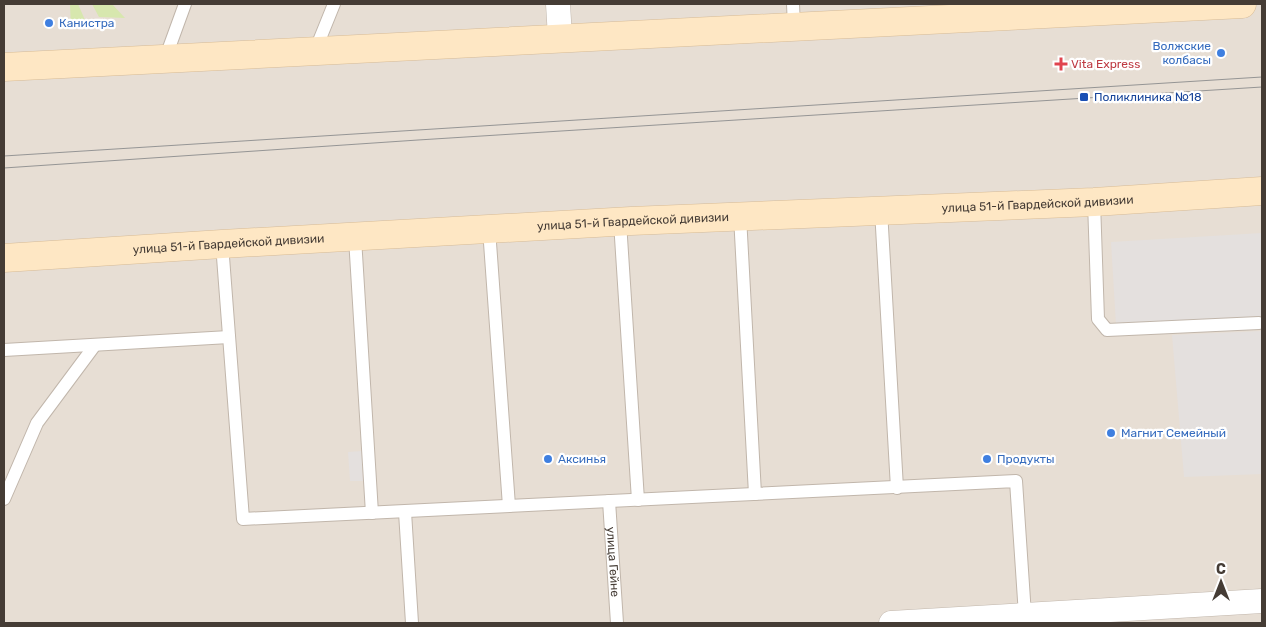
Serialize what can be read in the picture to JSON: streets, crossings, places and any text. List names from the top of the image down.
{
  "streets": {
    "main road": ["улица 51-й Гвардейской дивизии"],
    "lane": ["улица Гейне"]
  },
  "places": {
    "other": [
      "Канистра",
      "Волжские колбасы",
      "Магнит Семейный",
      "Аксинья",
      "Продукты"
    ],
    "health": ["Vita Express"],
    "transit": ["Поликлиника №18"]
  },
  "north": "top"
}
